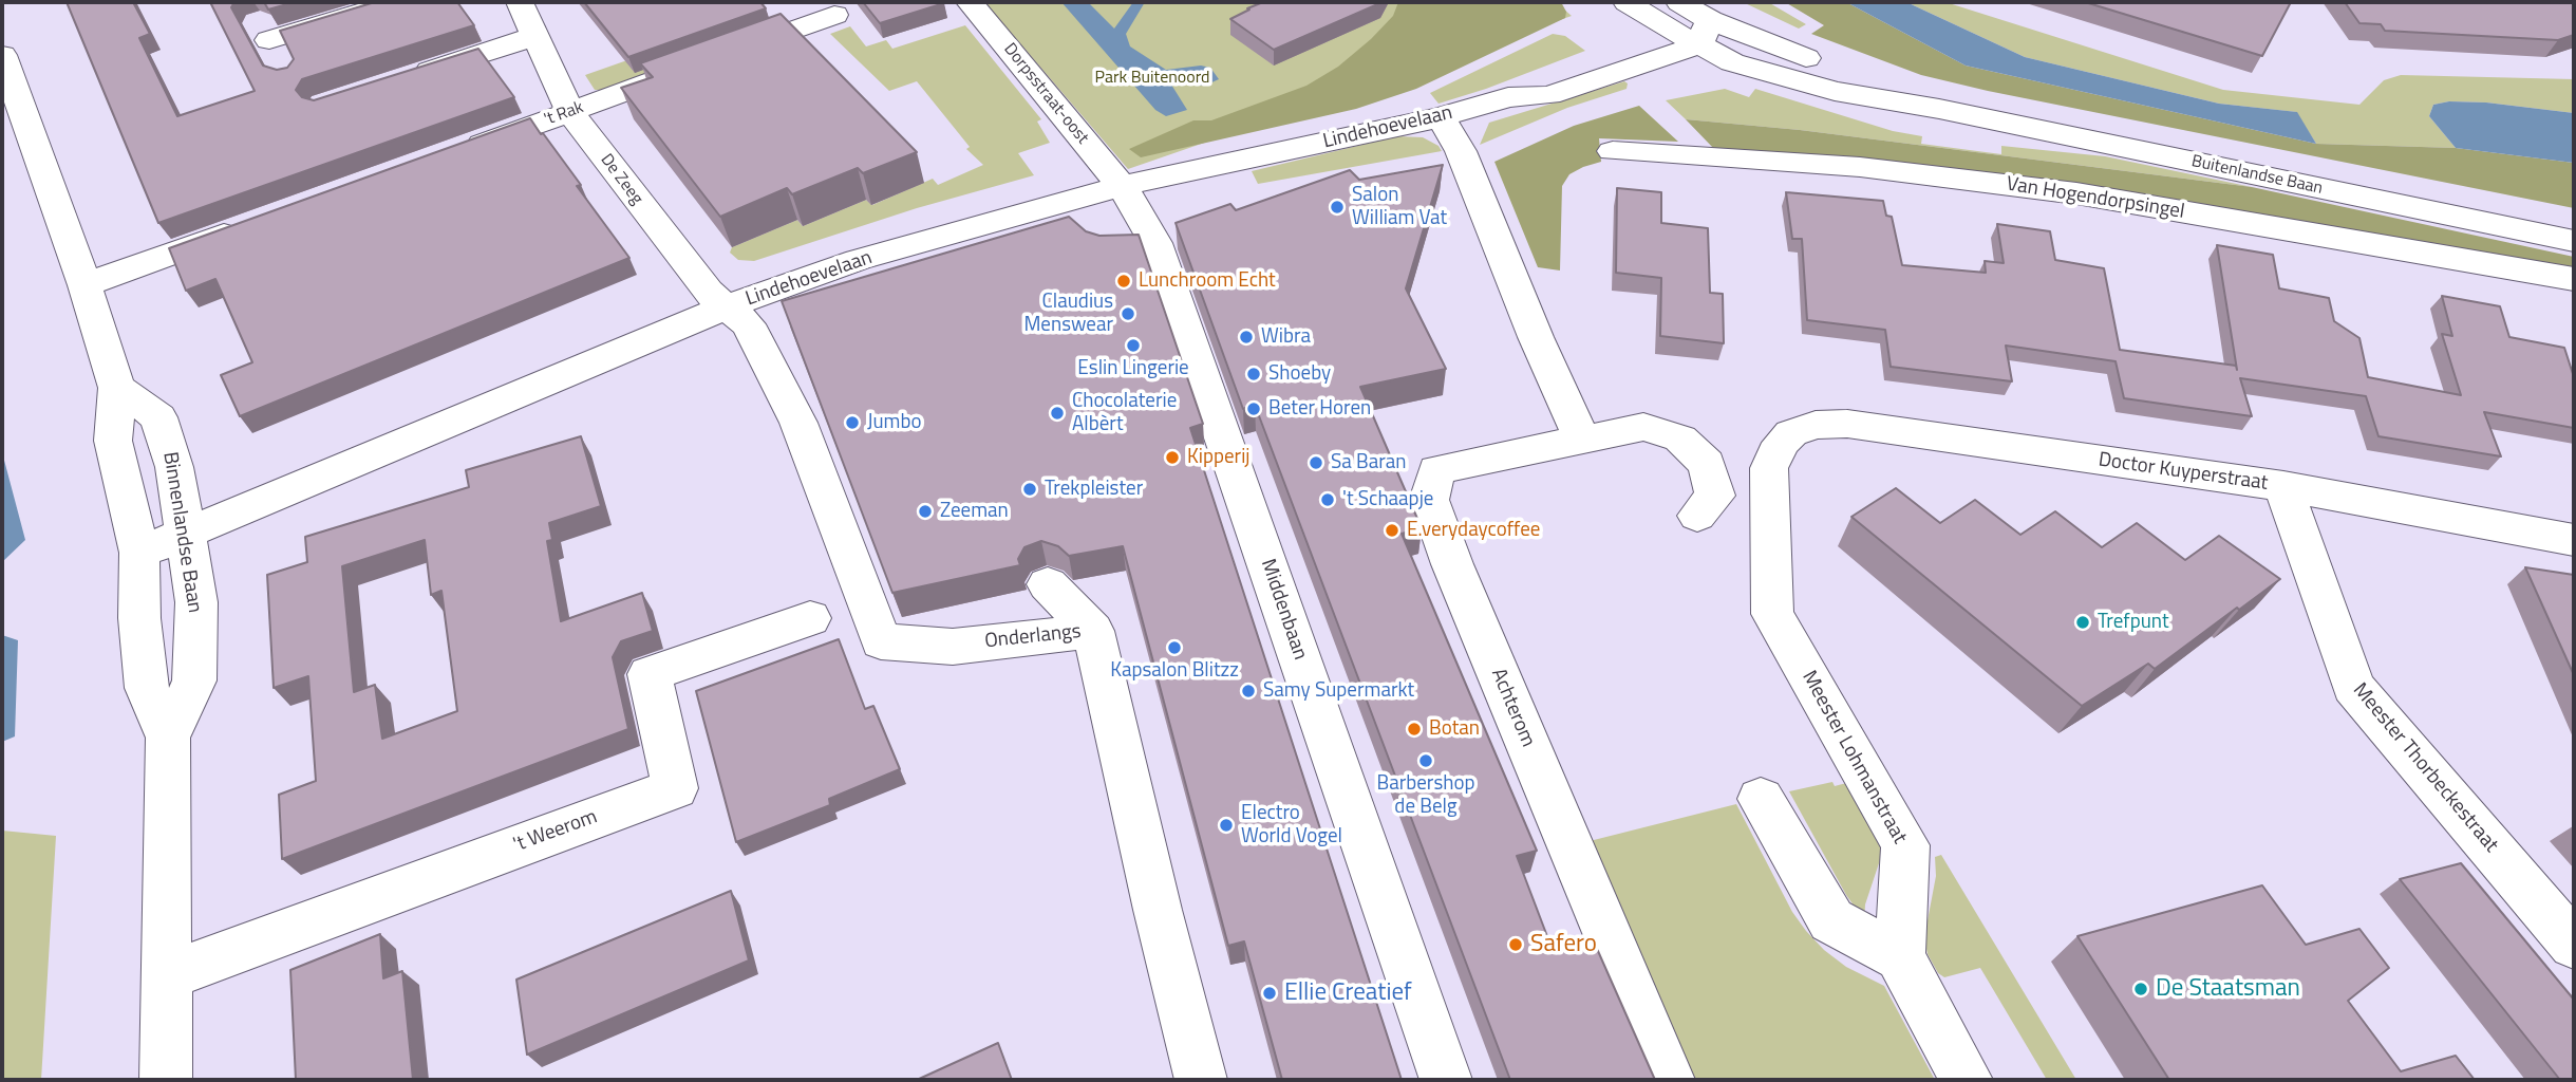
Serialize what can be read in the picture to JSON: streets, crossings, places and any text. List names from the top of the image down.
{
  "streets": {
    "street": [
      "Dorpsstraat-oost",
      "'t Rak",
      "Lindehoevelaan",
      "Buitenlandse Baan",
      "De Zeeg",
      "Van Hogendorpsingel",
      "Doctor Kuyperstraat",
      "Binnenlandse Baan",
      "Middenbaan",
      "Onderlangs",
      "Achterom",
      "Meester Lohmanstraat",
      "Meester Thorbeckestraat",
      "'t Weerom"
    ]
  },
  "crossings": [
    ["Dorpsstraat-oost", "Lindehoevelaan"],
    ["Dorpsstraat-oost", "Middenbaan"],
    ["'t Rak", "De Zeeg"],
    ["Lindehoevelaan", "Buitenlandse Baan"],
    ["Lindehoevelaan", "De Zeeg"],
    ["Lindehoevelaan", "Binnenlandse Baan"],
    ["Lindehoevelaan", "Middenbaan"],
    ["Lindehoevelaan", "Onderlangs"],
    ["De Zeeg", "Onderlangs"],
    ["Doctor Kuyperstraat", "Meester Lohmanstraat"],
    ["Doctor Kuyperstraat", "Meester Thorbeckestraat"],
    ["Binnenlandse Baan", "'t Weerom"]
  ],
  "parks": ["Park Buitenoord"],
  "places": [
    "Salon William Vat",
    "Lunchroom Echt",
    "Claudius Menswear",
    "Wibra",
    "Eslin Lingerie",
    "Shoeby",
    "Beter Horen",
    "Chocolaterie Albèrt",
    "Jumbo",
    "Kipperij",
    "Sa Baran",
    "Trekpleister",
    "'t Schaapje",
    "Zeeman",
    "E.verydaycoffee",
    "Trefpunt",
    "Kapsalon Blitzz",
    "Samy Supermarkt",
    "Botan",
    "Barbershop de Belg",
    "Electro World Vogel",
    "Safero",
    "De Staatsman",
    "Ellie Creatief"
  ]
}
